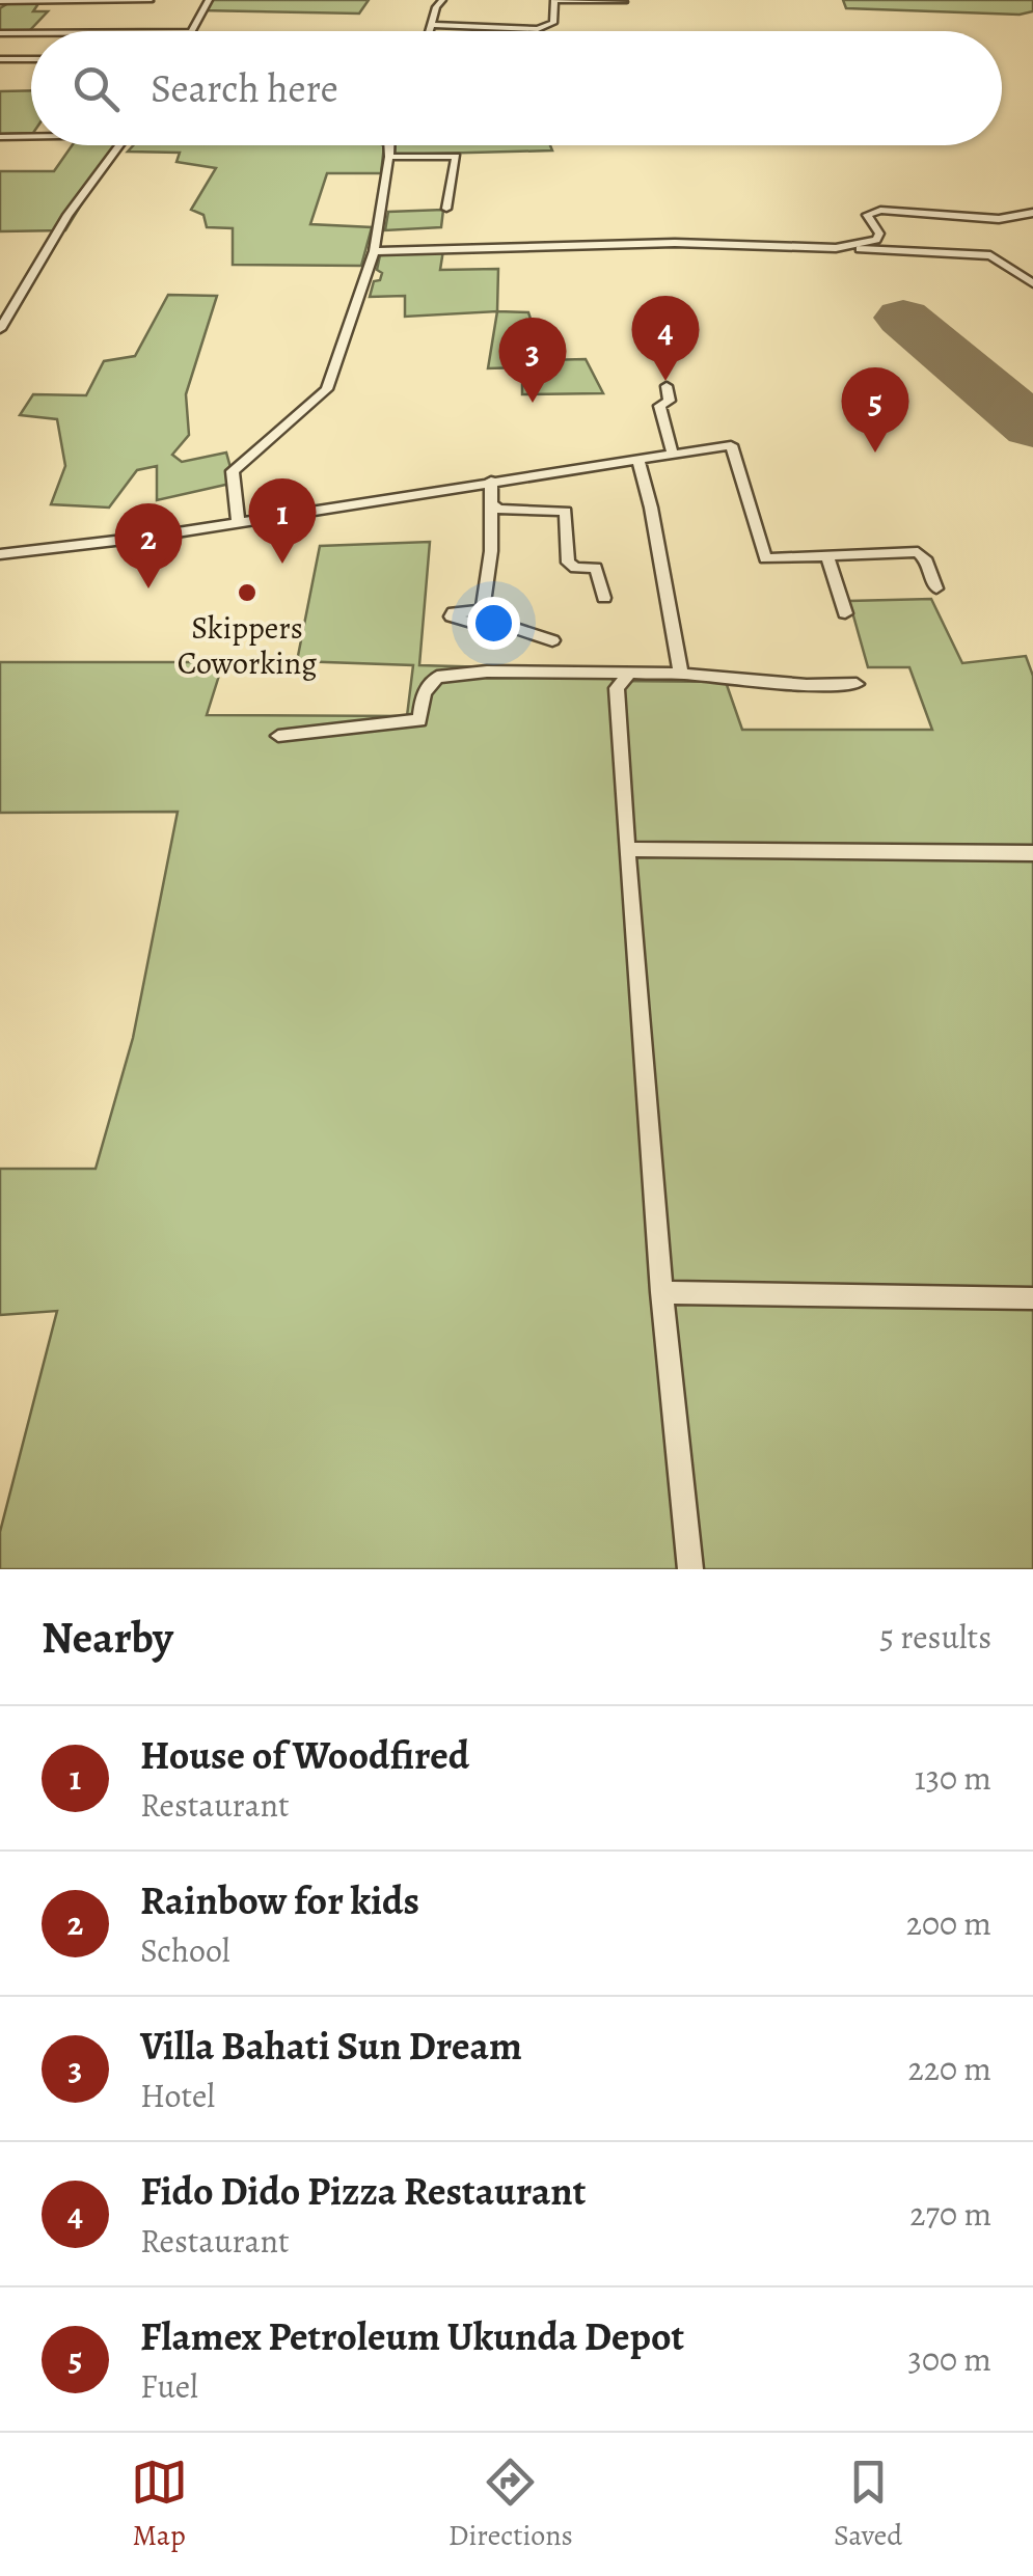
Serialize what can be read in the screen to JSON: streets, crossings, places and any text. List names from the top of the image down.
{
  "places": ["Skippers Coworking"],
  "page": {
    "search": "Search here",
    "pins": [
      "4",
      "3",
      "5",
      "1",
      "2"
    ],
    "heading": ["Nearby", "5 results"],
    "list": [
      {
        "mark": "1",
        "name": "House of Woodfired",
        "note": "Restaurant",
        "value": "130 m"
      },
      {
        "mark": "2",
        "name": "Rainbow for kids",
        "note": "School",
        "value": "200 m"
      },
      {
        "mark": "3",
        "name": "Villa Bahati Sun Dream",
        "note": "Hotel",
        "value": "220 m"
      },
      {
        "mark": "4",
        "name": "Fido Dido Pizza Restaurant",
        "note": "Restaurant",
        "value": "270 m"
      },
      {
        "mark": "5",
        "name": "Flamex Petroleum Ukunda Depot",
        "note": "Fuel",
        "value": "300 m"
      }
    ],
    "nav": ["Map", "Directions", "Saved"]
  }
}
